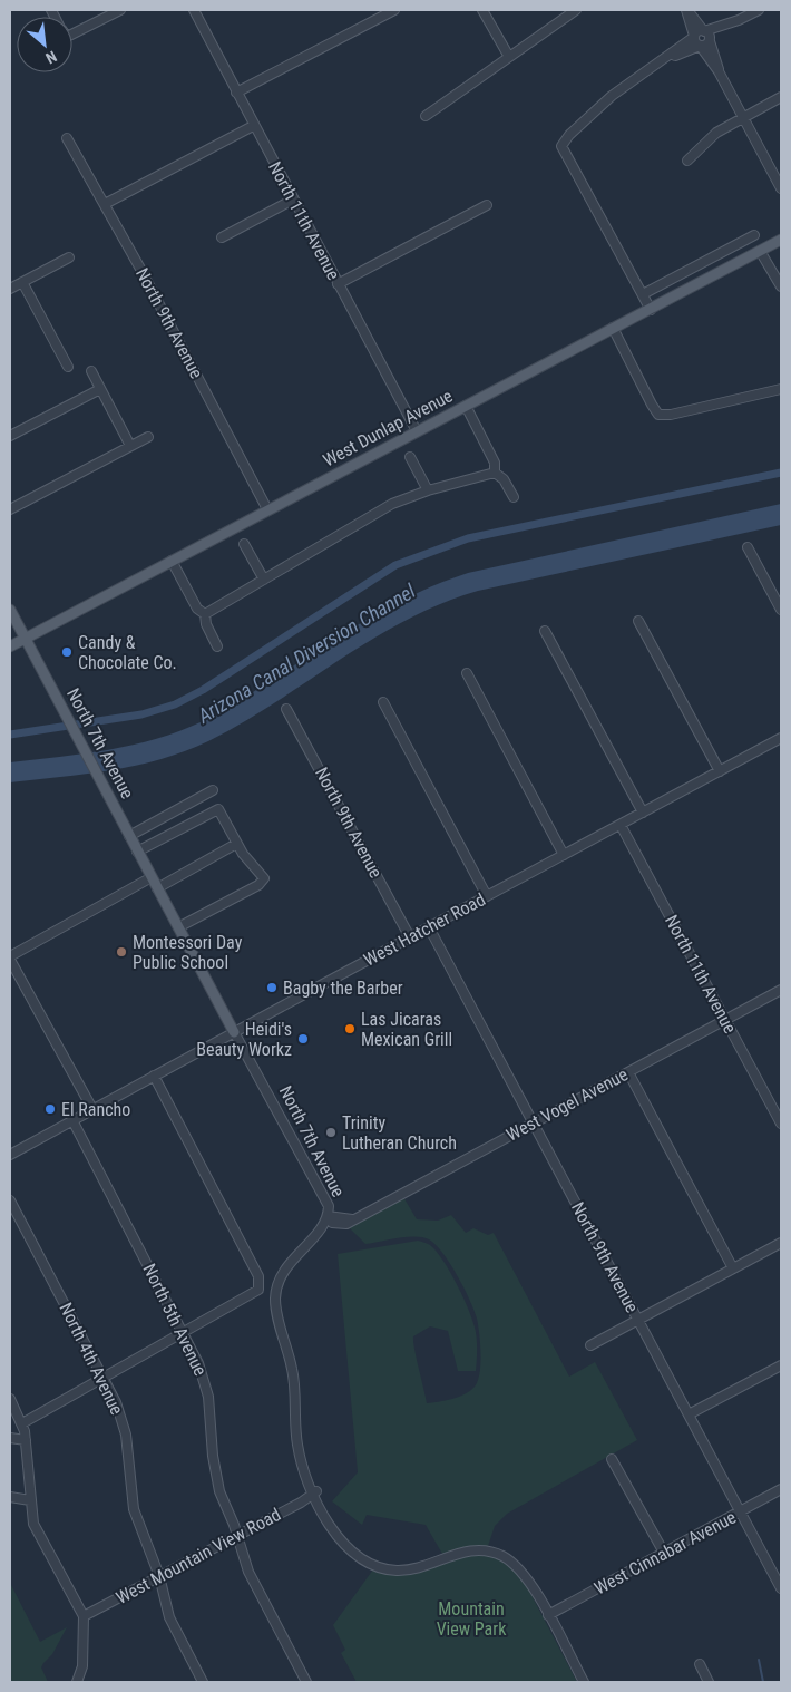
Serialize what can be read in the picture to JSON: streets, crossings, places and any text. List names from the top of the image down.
{
  "streets": {
    "main road": ["West Dunlap Avenue", "North 7th Avenue"],
    "street": [
      "North 11th Avenue",
      "North 9th Avenue",
      "West Hatcher Road",
      "West Vogel Avenue",
      "North 5th Avenue",
      "North 4th Avenue",
      "West Cinnabar Avenue",
      "West Mountain View Road"
    ]
  },
  "crossings": [
    ["North 11th Avenue", "West Dunlap Avenue"],
    ["North 11th Avenue", "West Hatcher Road"],
    ["North 11th Avenue", "West Vogel Avenue"],
    ["North 9th Avenue", "West Dunlap Avenue"],
    ["North 9th Avenue", "West Hatcher Road"],
    ["North 9th Avenue", "West Vogel Avenue"],
    ["North 9th Avenue", "West Cinnabar Avenue"],
    ["West Dunlap Avenue", "North 7th Avenue"],
    ["North 7th Avenue", "West Hatcher Road"],
    ["North 7th Avenue", "West Vogel Avenue"],
    ["North 7th Avenue", "West Cinnabar Avenue"],
    ["North 7th Avenue", "West Mountain View Road"],
    ["West Hatcher Road", "North 5th Avenue"],
    ["North 5th Avenue", "West Mountain View Road"],
    ["North 4th Avenue", "West Mountain View Road"]
  ],
  "water": ["Arizona Canal Diversion Channel"],
  "parks": ["Mountain View Park"],
  "places": [
    "Candy & Chocolate Co.",
    "Montessori Day Public School",
    "Bagby the Barber",
    "Las Jicaras Mexican Grill",
    "Heidi's Beauty Workz",
    "El Rancho",
    "Trinity Lutheran Church"
  ],
  "north": "bottom right"
}
